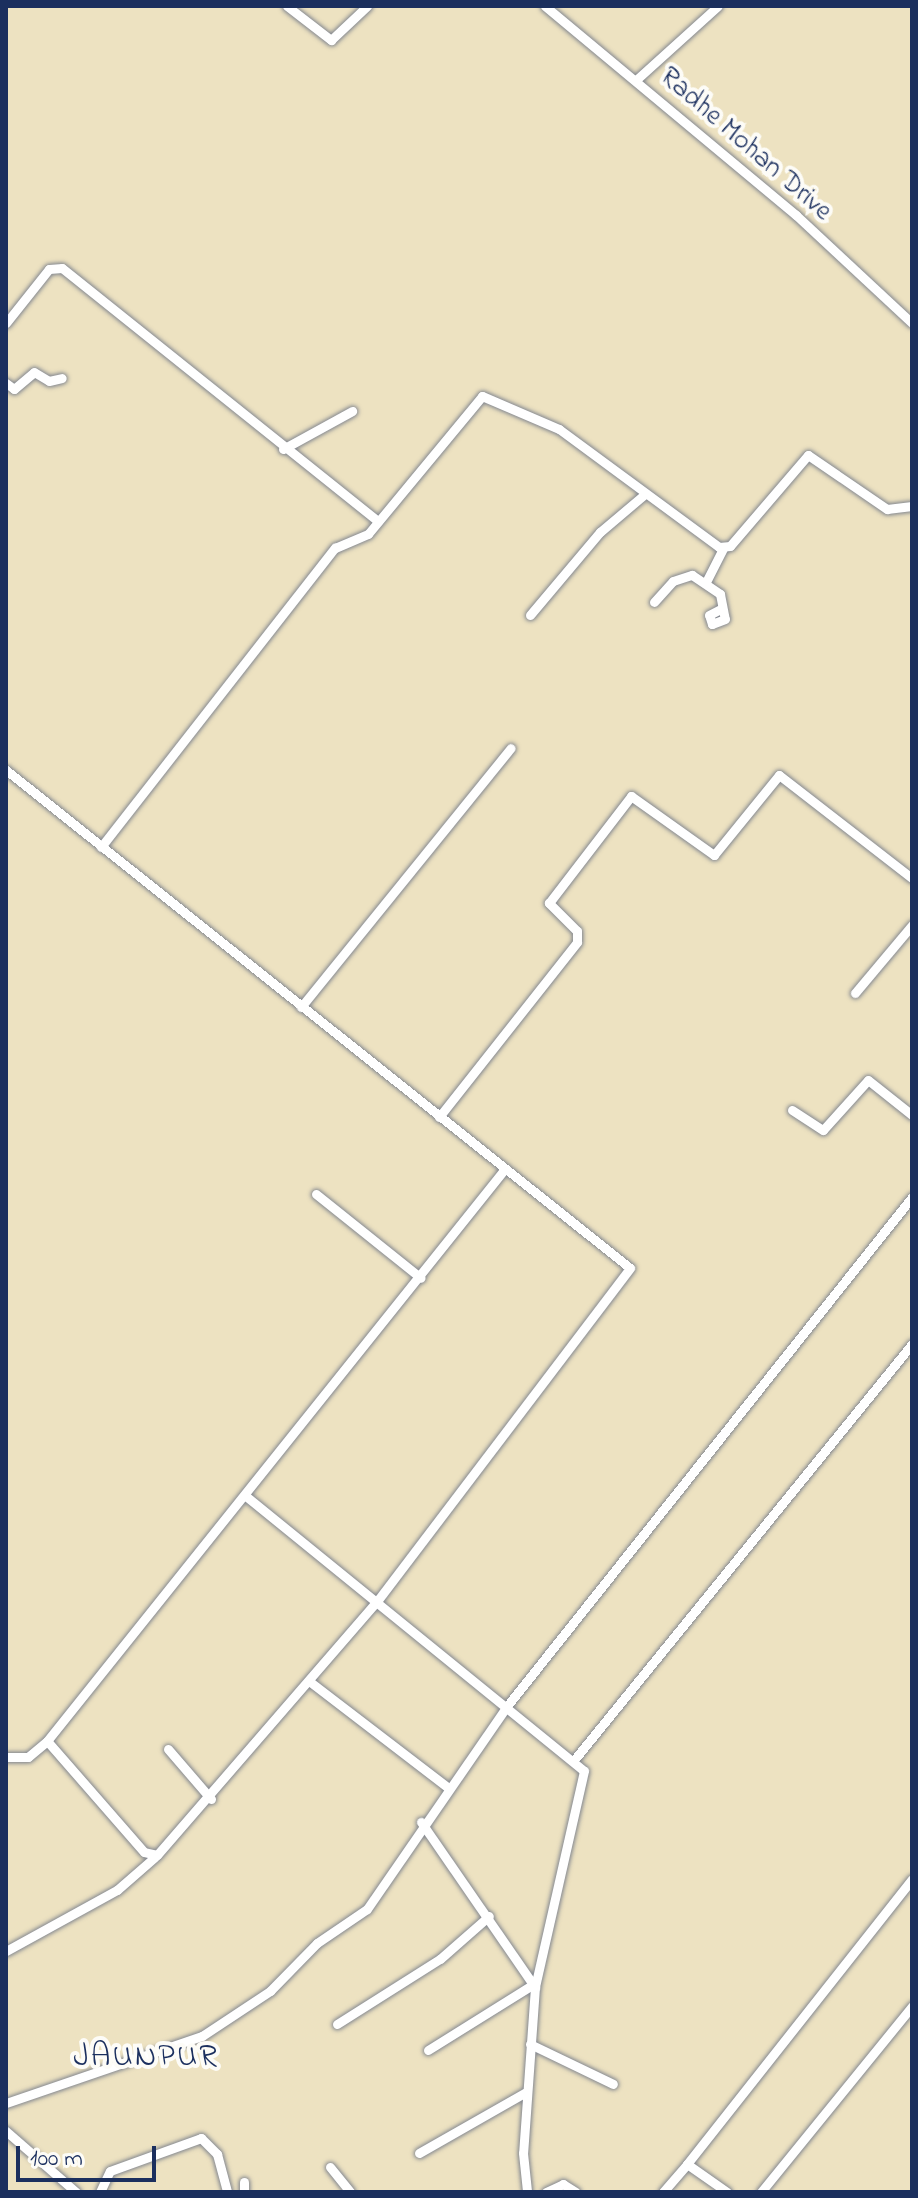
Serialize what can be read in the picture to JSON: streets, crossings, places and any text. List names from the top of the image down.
{
  "streets": {
    "street": ["Radhe Mohan Drive"]
  },
  "districts": ["JAUNPUR"],
  "scale_bar": "100 m"
}
